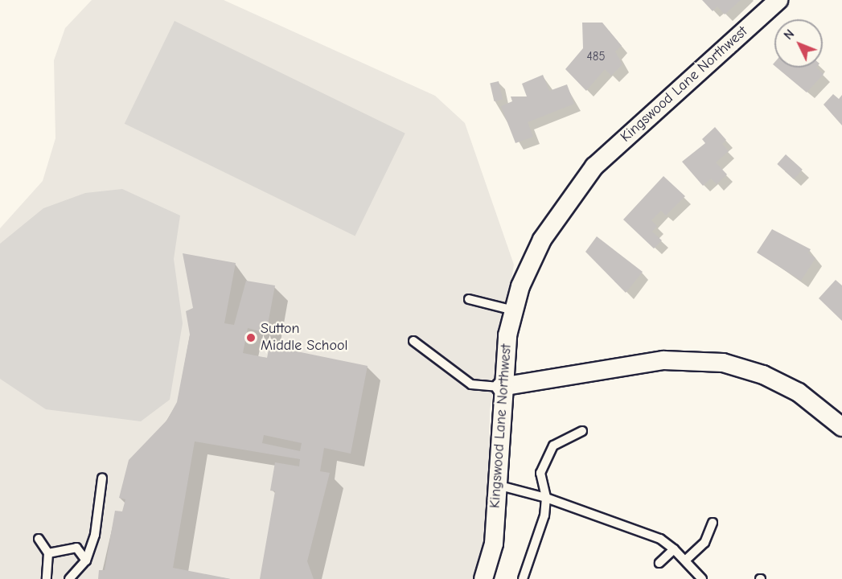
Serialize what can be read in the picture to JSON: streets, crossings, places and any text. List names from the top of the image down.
{
  "streets": {
    "street": ["Kingswood Lane Northwest"]
  },
  "places": ["Sutton Middle School"],
  "house_numbers": ["485"],
  "north": "top left"
}
